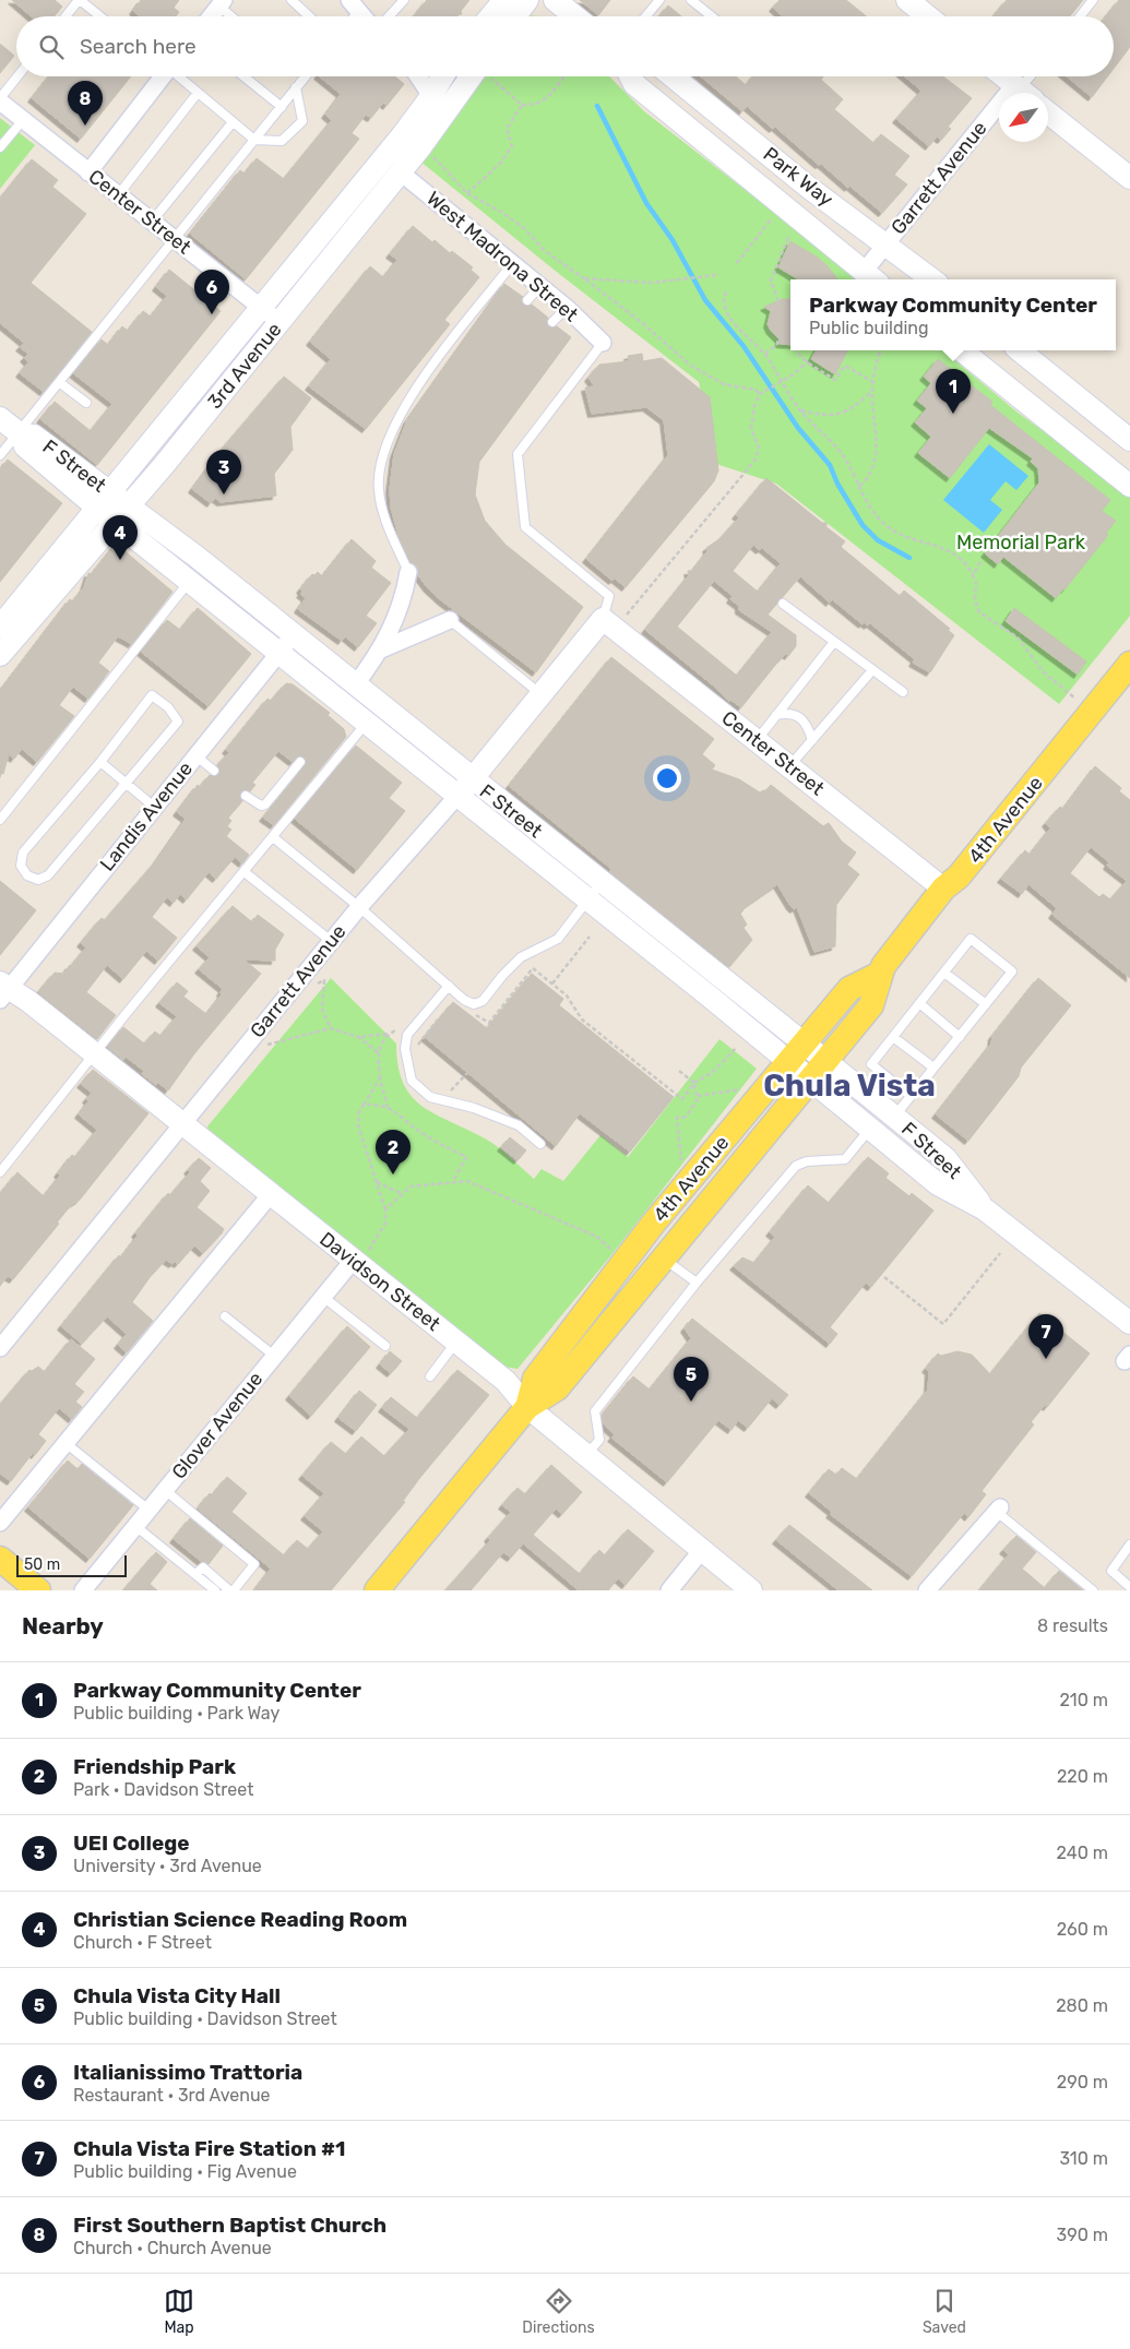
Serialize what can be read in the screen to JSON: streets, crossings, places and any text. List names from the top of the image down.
{
  "streets": {
    "main road": [
      "Park Way",
      "Garrett Avenue",
      "Center Street",
      "3rd Avenue",
      "F Street",
      "4th Avenue",
      "Davidson Street"
    ],
    "street": ["West Madrona Street", "Landis Avenue", "Glover Avenue"]
  },
  "crossings": [
    ["Park Way", "Garrett Avenue"],
    ["Garrett Avenue", "Center Street"],
    ["Garrett Avenue", "F Street"],
    ["Garrett Avenue", "Davidson Street"],
    ["Center Street", "3rd Avenue"],
    ["Center Street", "4th Avenue"],
    ["West Madrona Street", "3rd Avenue"],
    ["3rd Avenue", "F Street"],
    ["F Street", "Landis Avenue"],
    ["F Street", "4th Avenue"],
    ["Landis Avenue", "Davidson Street"],
    ["4th Avenue", "Davidson Street"],
    ["Davidson Street", "Glover Avenue"]
  ],
  "districts": ["Chula Vista"],
  "parks": ["Memorial Park"],
  "scale_bar": "50 m",
  "north": "bottom left",
  "page": {
    "search": "Search here",
    "pins": [
      "8",
      "6",
      "1",
      "3",
      "4",
      "2",
      "7",
      "5"
    ],
    "popup": ["Parkway Community Center", "Public building"],
    "scale": "50 m",
    "heading": ["Nearby", "8 results"],
    "list": [
      {
        "mark": "1",
        "name": "Parkway Community Center",
        "note": "Public building · Park Way",
        "value": "210 m"
      },
      {
        "mark": "2",
        "name": "Friendship Park",
        "note": "Park · Davidson Street",
        "value": "220 m"
      },
      {
        "mark": "3",
        "name": "UEI College",
        "note": "University · 3rd Avenue",
        "value": "240 m"
      },
      {
        "mark": "4",
        "name": "Christian Science Reading Room",
        "note": "Church · F Street",
        "value": "260 m"
      },
      {
        "mark": "5",
        "name": "Chula Vista City Hall",
        "note": "Public building · Davidson Street",
        "value": "280 m"
      },
      {
        "mark": "6",
        "name": "Italianissimo Trattoria",
        "note": "Restaurant · 3rd Avenue",
        "value": "290 m"
      },
      {
        "mark": "7",
        "name": "Chula Vista Fire Station #1",
        "note": "Public building · Fig Avenue",
        "value": "310 m"
      },
      {
        "mark": "8",
        "name": "First Southern Baptist Church",
        "note": "Church · Church Avenue",
        "value": "390 m"
      }
    ],
    "nav": ["Map", "Directions", "Saved"]
  }
}
